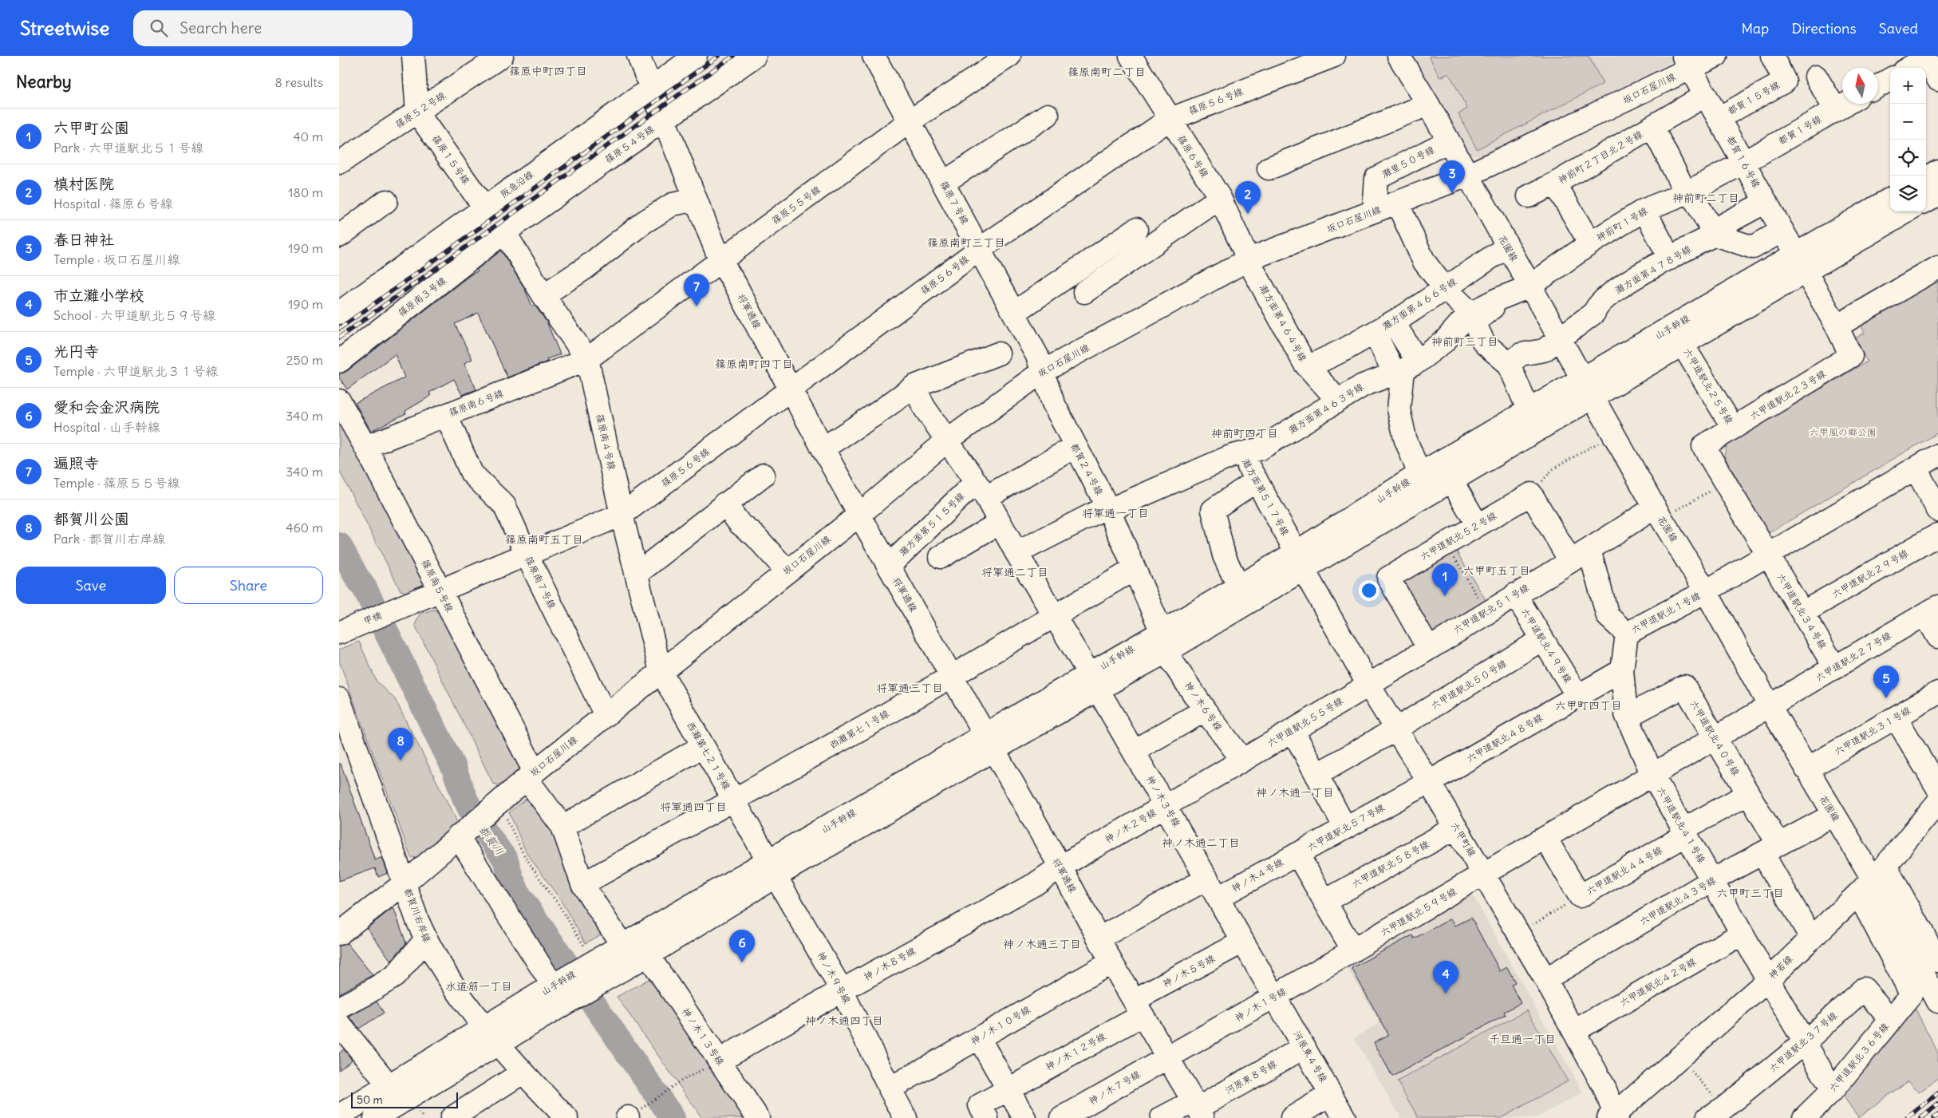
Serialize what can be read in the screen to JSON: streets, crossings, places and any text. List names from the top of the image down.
{
  "streets": {
    "street": [
      "坂口石屋川線",
      "都賀１５号線",
      "篠原５６号線",
      "篠原５２号線",
      "都賀１号線",
      "篠原５４号線",
      "篠原６号線",
      "神前町２丁目北２号線",
      "篠原１５号線",
      "灘里５０号線",
      "都賀１６号線",
      "阪急沿線",
      "篠原７号線",
      "篠原５５号線",
      "神前町１号線",
      "花園線",
      "灘方面第４７８号線",
      "篠原南３号線",
      "灘方面第４６６号線",
      "将軍通線",
      "灘方面第４６４号線",
      "山手幹線",
      "六甲道駅北２５号線",
      "六甲道駅北２３号線",
      "篠原南６号線",
      "灘方面第４６３号線",
      "篠原南４号線",
      "都賀２４号線",
      "灘方面第５１７号線",
      "灘方面第５１５号線",
      "六甲道駅北５２号線",
      "六甲道駅北２９号線",
      "篠原南７号線",
      "篠原南５号線",
      "六甲道駅北５１号線",
      "六甲道駅北３４号線",
      "六甲道駅北１号線",
      "甲橋",
      "六甲道駅北４９号線",
      "六甲道駅北２７号線",
      "六甲道駅北５０号線",
      "神ノ木６号線",
      "六甲道駅北５５号線",
      "西灘第七１号線",
      "六甲道駅北３１号線",
      "六甲道駅北４８号線",
      "六甲道駅北４０号線",
      "西灘第七２１号線",
      "神ノ木３号線",
      "六甲道駅北４１号線",
      "神ノ木２号線",
      "六甲道駅北５７号線",
      "六甲町線",
      "六甲道駅北５８号線",
      "六甲道駅北４４号線",
      "神ノ木４号線",
      "六甲道駅北４３号線",
      "六甲道駅北５９号線",
      "都賀川右岸線",
      "神ノ木８号線",
      "神若線",
      "神ノ木５号線",
      "神ノ木９号線",
      "六甲道駅北４２号線",
      "神ノ木１号線",
      "神ノ木１０号線",
      "神ノ木１３号線",
      "六甲道駅北３７号線",
      "神ノ木１２号線",
      "河原東４号線",
      "六甲道駅北３６号線",
      "河原東８号線",
      "神ノ木７号線"
    ]
  },
  "crossings": [
    ["坂口石屋川線", "篠原６号線"],
    ["坂口石屋川線", "灘里５０号線"],
    ["坂口石屋川線", "都賀１６号線"],
    ["坂口石屋川線", "篠原７号線"],
    ["坂口石屋川線", "花園線"],
    ["坂口石屋川線", "将軍通線"],
    ["坂口石屋川線", "灘方面第４６４号線"],
    ["坂口石屋川線", "篠原南４号線"],
    ["坂口石屋川線", "都賀２４号線"],
    ["坂口石屋川線", "篠原南７号線"],
    ["坂口石屋川線", "篠原南５号線"],
    ["坂口石屋川線", "西灘第七２１号線"],
    ["坂口石屋川線", "神ノ木３号線"],
    ["都賀１５号線", "都賀１６号線"],
    ["篠原５６号線", "篠原６号線"],
    ["篠原５６号線", "篠原７号線"],
    ["篠原５６号線", "将軍通線"],
    ["篠原５６号線", "篠原南４号線"],
    ["篠原５６号線", "篠原南７号線"],
    ["篠原５６号線", "甲橋"],
    ["篠原５２号線", "篠原１５号線"],
    ["都賀１号線", "都賀１６号線"],
    ["都賀１号線", "神前町１号線"],
    ["篠原５４号線", "篠原南３号線"],
    ["篠原５４号線", "将軍通線"],
    ["篠原５４号線", "篠原南４号線"],
    ["篠原６号線", "灘方面第４６４号線"],
    ["神前町２丁目北２号線", "都賀１６号線"],
    ["神前町２丁目北２号線", "神前町１号線"],
    ["篠原１５号線", "阪急沿線"],
    ["灘里５０号線", "花園線"],
    ["都賀１６号線", "神前町１号線"],
    ["都賀１６号線", "灘方面第４７８号線"],
    ["都賀１６号線", "山手幹線"],
    ["都賀１６号線", "六甲道駅北２３号線"],
    ["阪急沿線", "将軍通線"],
    ["篠原７号線", "篠原５５号線"],
    ["篠原７号線", "都賀２４号線"],
    ["篠原５５号線", "将軍通線"],
    ["篠原５５号線", "篠原南６号線"],
    ["篠原５５号線", "篠原南４号線"],
    ["神前町１号線", "花園線"],
    ["神前町１号線", "灘方面第４６３号線"],
    ["花園線", "灘方面第４７８号線"],
    ["花園線", "灘方面第４６６号線"],
    ["花園線", "山手幹線"],
    ["花園線", "灘方面第４６３号線"],
    ["花園線", "六甲道駅北５１号線"],
    ["花園線", "六甲道駅北１号線"],
    ["花園線", "六甲道駅北２７号線"],
    ["花園線", "六甲道駅北３１号線"],
    ["花園線", "六甲道駅北４３号線"],
    ["花園線", "神若線"],
    ["篠原南３号線", "篠原南４号線"],
    ["灘方面第４６６号線", "灘方面第４６４号線"],
    ["将軍通線", "山手幹線"],
    ["将軍通線", "灘方面第５１５号線"],
    ["将軍通線", "西灘第七１号線"],
    ["将軍通線", "神ノ木２号線"],
    ["将軍通線", "神ノ木８号線"],
    ["将軍通線", "神ノ木５号線"],
    ["将軍通線", "神ノ木１号線"],
    ["将軍通線", "神ノ木１０号線"],
    ["将軍通線", "神ノ木１２号線"],
    ["将軍通線", "河原東８号線"],
    ["将軍通線", "神ノ木７号線"],
    ["灘方面第４６４号線", "灘方面第４６３号線"],
    ["山手幹線", "六甲道駅北２５号線"],
    ["山手幹線", "都賀２４号線"],
    ["山手幹線", "篠原南５号線"],
    ["山手幹線", "神ノ木６号線"],
    ["山手幹線", "西灘第七２１号線"],
    ["山手幹線", "神ノ木３号線"],
    ["山手幹線", "六甲町線"],
    ["山手幹線", "都賀川右岸線"],
    ["山手幹線", "神ノ木９号線"],
    ["山手幹線", "神ノ木１３号線"],
    ["六甲道駅北２５号線", "六甲道駅北２３号線"],
    ["六甲道駅北２３号線", "六甲道駅北３４号線"],
    ["六甲道駅北２３号線", "六甲道駅北１号線"],
    ["篠原南６号線", "篠原南４号線"],
    ["篠原南６号線", "篠原南７号線"],
    ["篠原南６号線", "篠原南５号線"],
    ["灘方面第４６３号線", "都賀２４号線"],
    ["灘方面第４６３号線", "灘方面第５１７号線"],
    ["灘方面第４６３号線", "神ノ木３号線"],
    ["篠原南４号線", "西灘第七２１号線"],
    ["都賀２４号線", "灘方面第５１５号線"],
    ["都賀２４号線", "神ノ木６号線"],
    ["都賀２４号線", "西灘第七１号線"],
    ["灘方面第５１５号線", "神ノ木３号線"],
    ["六甲道駅北５２号線", "六甲道駅北５１号線"],
    ["六甲道駅北２９号線", "六甲道駅北３４号線"],
    ["篠原南７号線", "甲橋"],
    ["篠原南５号線", "甲橋"],
    ["篠原南５号線", "西灘第七１号線"],
    ["六甲道駅北５１号線", "六甲道駅北４９号線"],
    ["六甲道駅北５１号線", "六甲道駅北５５号線"],
    ["六甲道駅北５１号線", "六甲町線"],
    ["六甲道駅北３４号線", "六甲道駅北１号線"],
    ["六甲道駅北３４号線", "六甲道駅北２７号線"],
    ["六甲道駅北１号線", "六甲道駅北２７号線"],
    ["六甲道駅北１号線", "六甲道駅北４８号線"],
    ["六甲道駅北１号線", "六甲道駅北４０号線"],
    ["六甲道駅北１号線", "六甲道駅北４１号線"],
    ["六甲道駅北４９号線", "六甲道駅北５０号線"],
    ["六甲道駅北４９号線", "六甲道駅北４８号線"],
    ["六甲道駅北２７号線", "六甲道駅北４０号線"],
    ["六甲道駅北２７号線", "六甲道駅北４１号線"],
    ["六甲道駅北５０号線", "六甲町線"],
    ["神ノ木６号線", "六甲道駅北５５号線"],
    ["神ノ木６号線", "神ノ木２号線"],
    ["六甲道駅北５５号線", "神ノ木２号線"],
    ["六甲道駅北５５号線", "六甲町線"],
    ["西灘第七１号線", "西灘第七２１号線"],
    ["西灘第七１号線", "神ノ木３号線"],
    ["六甲道駅北４８号線", "六甲道駅北５７号線"],
    ["六甲道駅北４８号線", "六甲町線"],
    ["六甲道駅北４０号線", "六甲道駅北４４号線"],
    ["六甲道駅北４０号線", "六甲道駅北４３号線"],
    ["六甲道駅北４０号線", "神若線"],
    ["西灘第七２１号線", "神ノ木９号線"],
    ["神ノ木３号線", "神ノ木２号線"],
    ["神ノ木３号線", "神ノ木４号線"],
    ["神ノ木３号線", "神ノ木５号線"],
    ["神ノ木３号線", "神ノ木１号線"],
    ["神ノ木３号線", "河原東４号線"],
    ["六甲道駅北４１号線", "六甲道駅北４４号線"],
    ["六甲道駅北４１号線", "六甲道駅北４３号線"],
    ["六甲道駅北４１号線", "神若線"],
    ["六甲道駅北４１号線", "六甲道駅北４２号線"],
    ["六甲道駅北４１号線", "六甲道駅北３７号線"],
    ["六甲道駅北４１号線", "六甲道駅北３６号線"],
    ["神ノ木２号線", "神ノ木８号線"],
    ["六甲道駅北５７号線", "六甲町線"],
    ["六甲道駅北５７号線", "六甲道駅北５８号線"],
    ["六甲道駅北５７号線", "神ノ木４号線"],
    ["六甲道駅北５７号線", "六甲道駅北５９号線"],
    ["六甲道駅北５７号線", "神ノ木１号線"],
    ["六甲町線", "六甲道駅北５８号線"],
    ["六甲町線", "六甲道駅北４３号線"],
    ["六甲町線", "六甲道駅北５９号線"],
    ["六甲町線", "神若線"],
    ["六甲町線", "六甲道駅北４２号線"],
    ["六甲道駅北５９号線", "神ノ木１号線"],
    ["神ノ木８号線", "神ノ木９号線"],
    ["神ノ木８号線", "神ノ木１３号線"],
    ["神若線", "六甲道駅北３６号線"],
    ["神ノ木５号線", "神ノ木１２号線"],
    ["神ノ木９号線", "神ノ木１０号線"],
    ["神ノ木１号線", "河原東４号線"],
    ["神ノ木１号線", "神ノ木７号線"],
    ["六甲道駅北３７号線", "六甲道駅北３６号線"],
    ["河原東４号線", "河原東８号線"]
  ],
  "districts": [
    "篠原中町四丁目",
    "篠原南町二丁目",
    "神前町二丁目",
    "篠原南町三丁目",
    "神前町三丁目",
    "篠原南町四丁目",
    "神前町四丁目",
    "将軍通一丁目",
    "篠原南町五丁目",
    "六甲町五丁目",
    "将軍通二丁目",
    "将軍通三丁目",
    "六甲町四丁目",
    "神ノ木通一丁目",
    "将軍通四丁目",
    "神ノ木通二丁目",
    "六甲町三丁目",
    "神ノ木通三丁目",
    "水道筋一丁目",
    "神ノ木通四丁目",
    "千旦通一丁目"
  ],
  "water": ["都賀川"],
  "parks": ["六甲風の郷公園"],
  "scale_bar": "50 m",
  "north": "top",
  "page": {
    "header": "Streetwise",
    "search": "Search here",
    "nav": ["Map", "Directions", "Saved"],
    "heading": ["Nearby", "8 results"],
    "map_buttons": ["+", "−"],
    "list": [
      {
        "mark": "1",
        "name": "六甲町公園",
        "note": "Park · 六甲道駅北５１号線",
        "value": "40 m"
      },
      {
        "mark": "2",
        "name": "槙村医院",
        "note": "Hospital · 篠原６号線",
        "value": "180 m"
      },
      {
        "mark": "3",
        "name": "春日神社",
        "note": "Temple · 坂口石屋川線",
        "value": "190 m"
      },
      {
        "mark": "4",
        "name": "市立灘小学校",
        "note": "School · 六甲道駅北５９号線",
        "value": "190 m"
      },
      {
        "mark": "5",
        "name": "光円寺",
        "note": "Temple · 六甲道駅北３１号線",
        "value": "250 m"
      },
      {
        "mark": "6",
        "name": "愛和会金沢病院",
        "note": "Hospital · 山手幹線",
        "value": "340 m"
      },
      {
        "mark": "7",
        "name": "遍照寺",
        "note": "Temple · 篠原５５号線",
        "value": "340 m"
      },
      {
        "mark": "8",
        "name": "都賀川公園",
        "note": "Park · 都賀川右岸線",
        "value": "460 m"
      }
    ],
    "pins": [
      "3",
      "2",
      "7",
      "1",
      "5",
      "8",
      "6",
      "4"
    ],
    "buttons": ["Save", "Share"],
    "scale": "50 m"
  }
}
